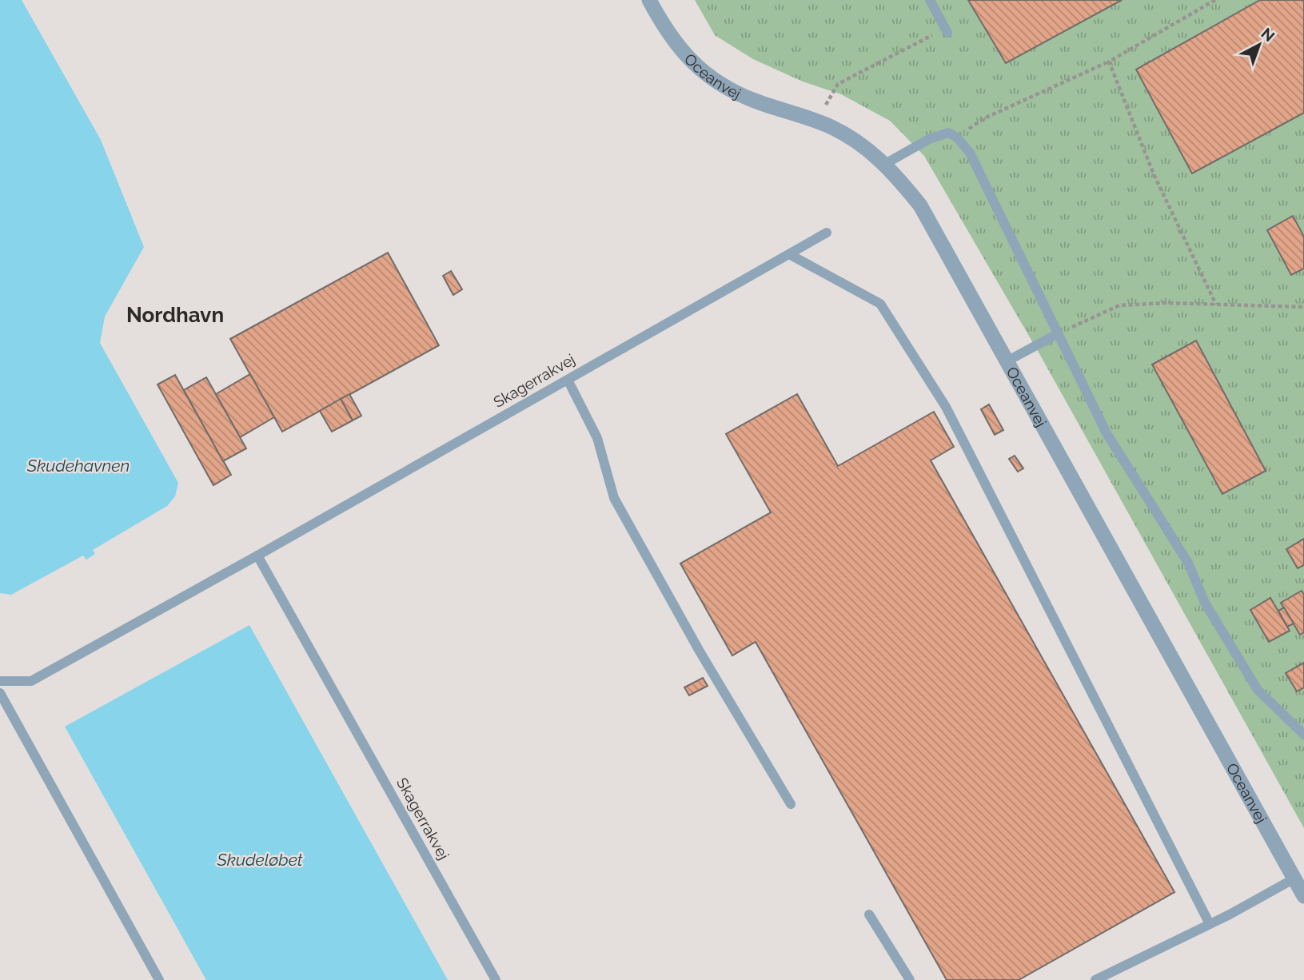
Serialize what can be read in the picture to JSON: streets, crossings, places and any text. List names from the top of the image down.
{
  "streets": {
    "street": ["Oceanvej"],
    "lane": ["Skagerrakvej"]
  },
  "districts": ["Nordhavn"],
  "water": ["Skudehavnen", "Skudeløbet"],
  "north": "top right"
}
